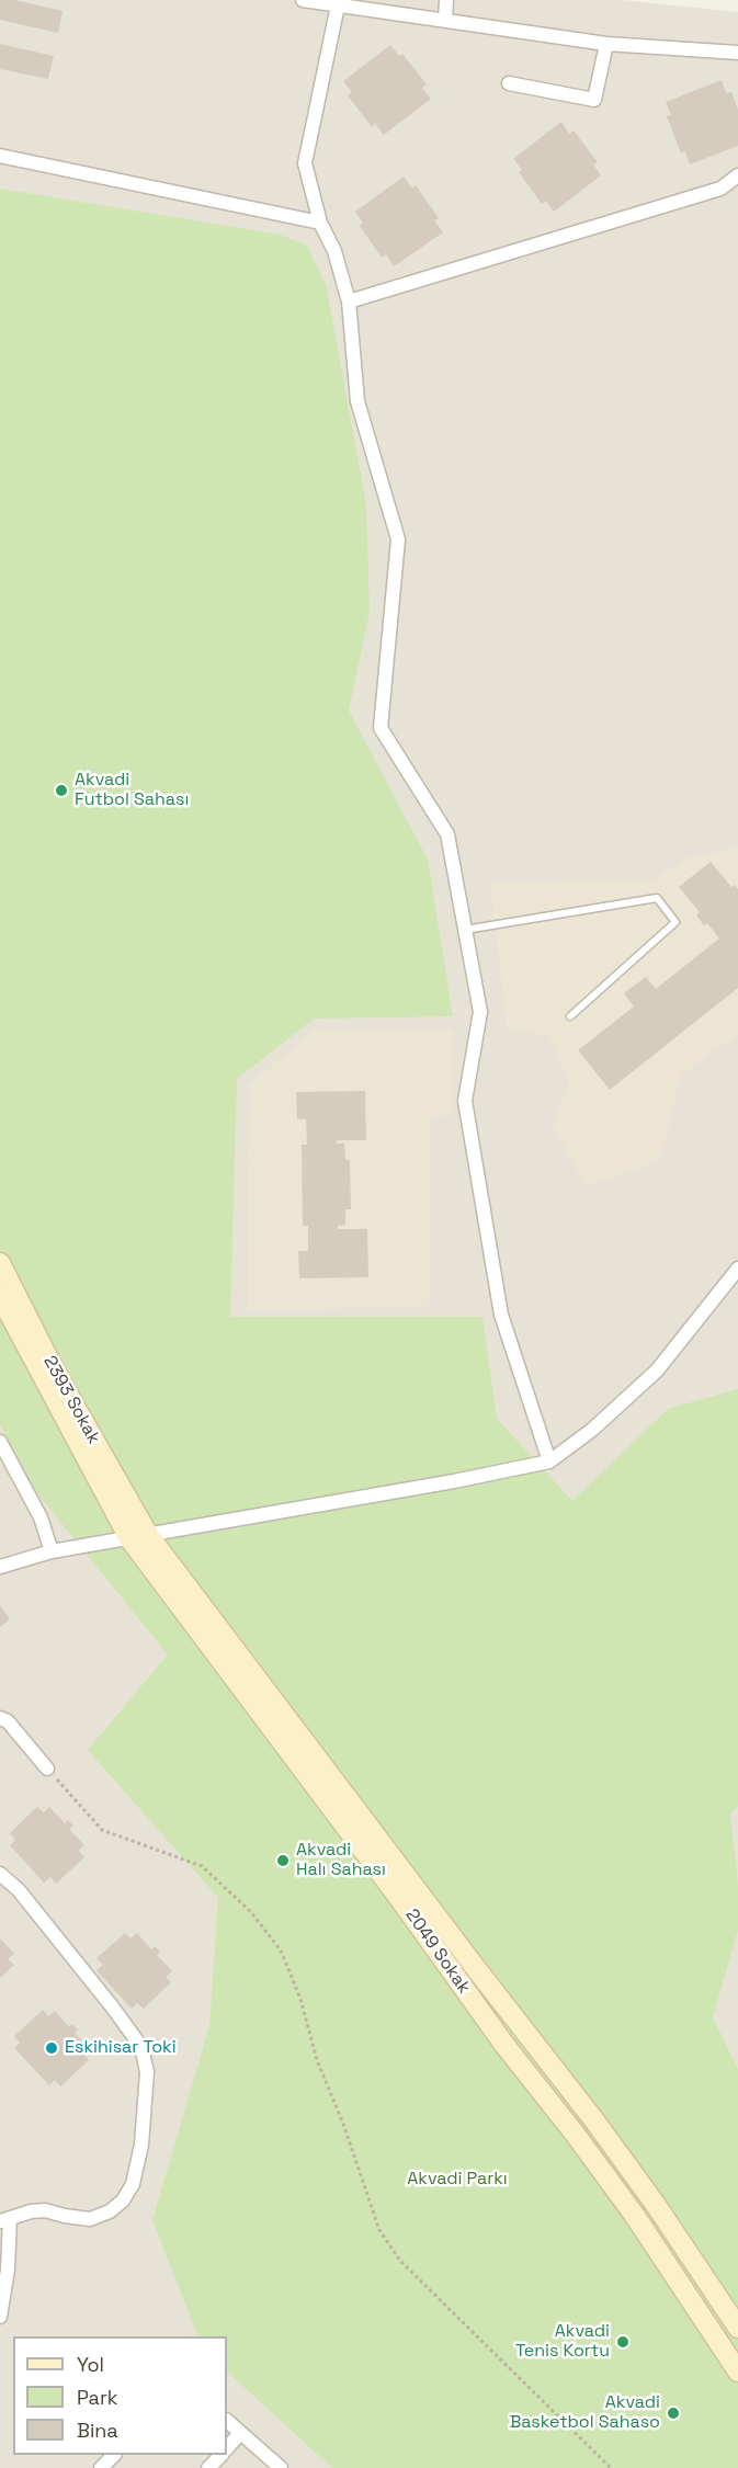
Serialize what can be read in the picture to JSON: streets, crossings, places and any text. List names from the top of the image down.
{
  "streets": {
    "main road": ["2393 Sokak", "2049 Sokak"]
  },
  "crossings": [
    ["2393 Sokak", "2049 Sokak"]
  ],
  "parks": ["Akvadi Parkı"],
  "places": [
    "Akvadi Futbol Sahası",
    "Akvadi Halı Sahası",
    "Eskihisar Toki",
    "Akvadi Tenis Kortu",
    "Akvadi Basketbol Sahaso"
  ],
  "legend": ["Yol", "Park", "Bina"]
}
